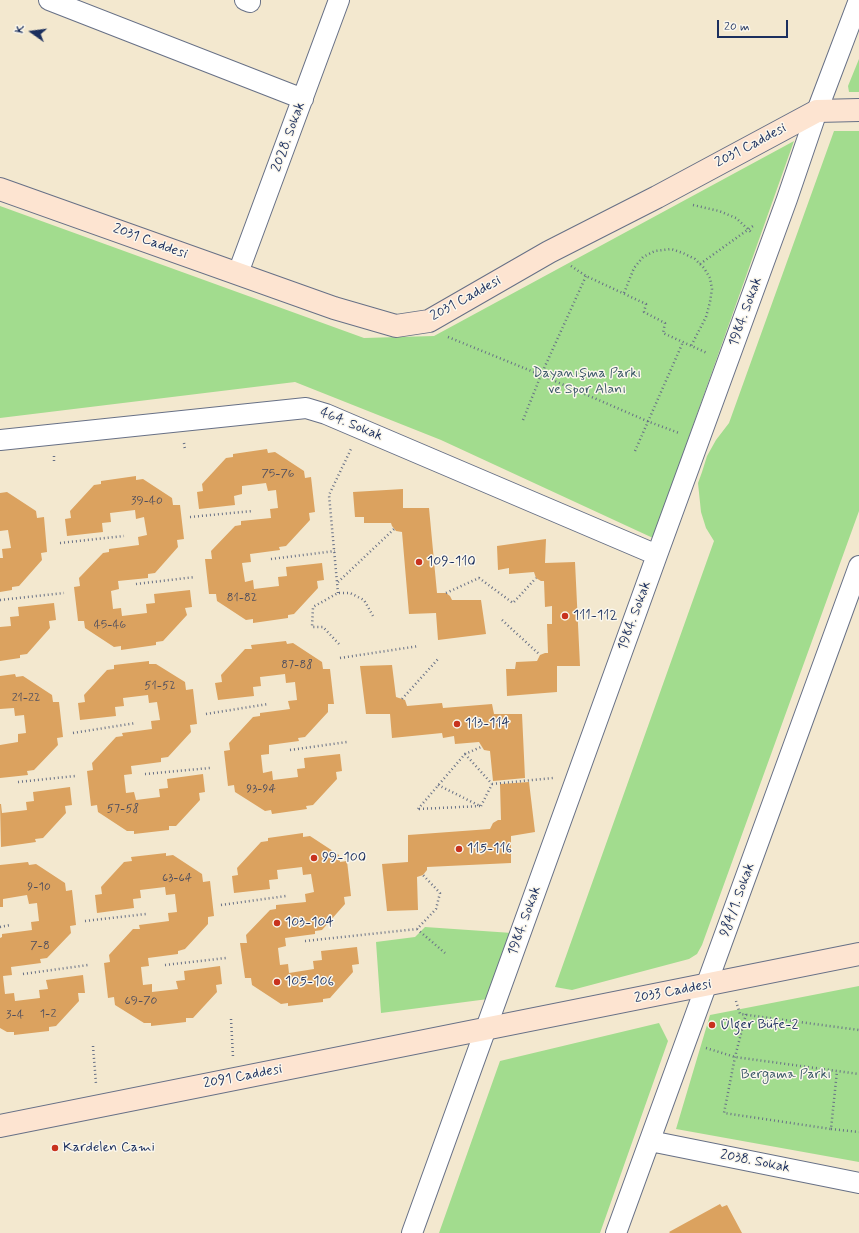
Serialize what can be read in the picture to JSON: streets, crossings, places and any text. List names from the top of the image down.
{
  "streets": {
    "street": [
      "2028. Sokak",
      "2031 Caddesi",
      "1984. Sokak",
      "464. Sokak",
      "984/1. Sokak",
      "2033 Caddesi",
      "2091 Caddesi",
      "2038. Sokak"
    ]
  },
  "crossings": [
    ["2028. Sokak", "2031 Caddesi"],
    ["2031 Caddesi", "1984. Sokak"],
    ["1984. Sokak", "464. Sokak"],
    ["1984. Sokak", "2033 Caddesi"],
    ["1984. Sokak", "2091 Caddesi"],
    ["984/1. Sokak", "2033 Caddesi"],
    ["984/1. Sokak", "2038. Sokak"],
    ["2033 Caddesi", "2091 Caddesi"]
  ],
  "parks": ["Dayanışma Parkı ve Spor Alanı", "Bergama Parkı"],
  "places": [
    "109-110",
    "111-112",
    "113-114",
    "115-116",
    "99-100",
    "103-104",
    "105-106",
    "Ülger Büfe-2",
    "Kardelen Cami"
  ],
  "house_numbers": [
    "75-76",
    "39-40",
    "81-82",
    "45-46",
    "87-88",
    "51-52",
    "21-22",
    "93-94",
    "57-58",
    "63-64",
    "9-10",
    "7-8",
    "69-70",
    "1-2",
    "3-4"
  ],
  "scale_bar": "20 m",
  "north": "left"
}
